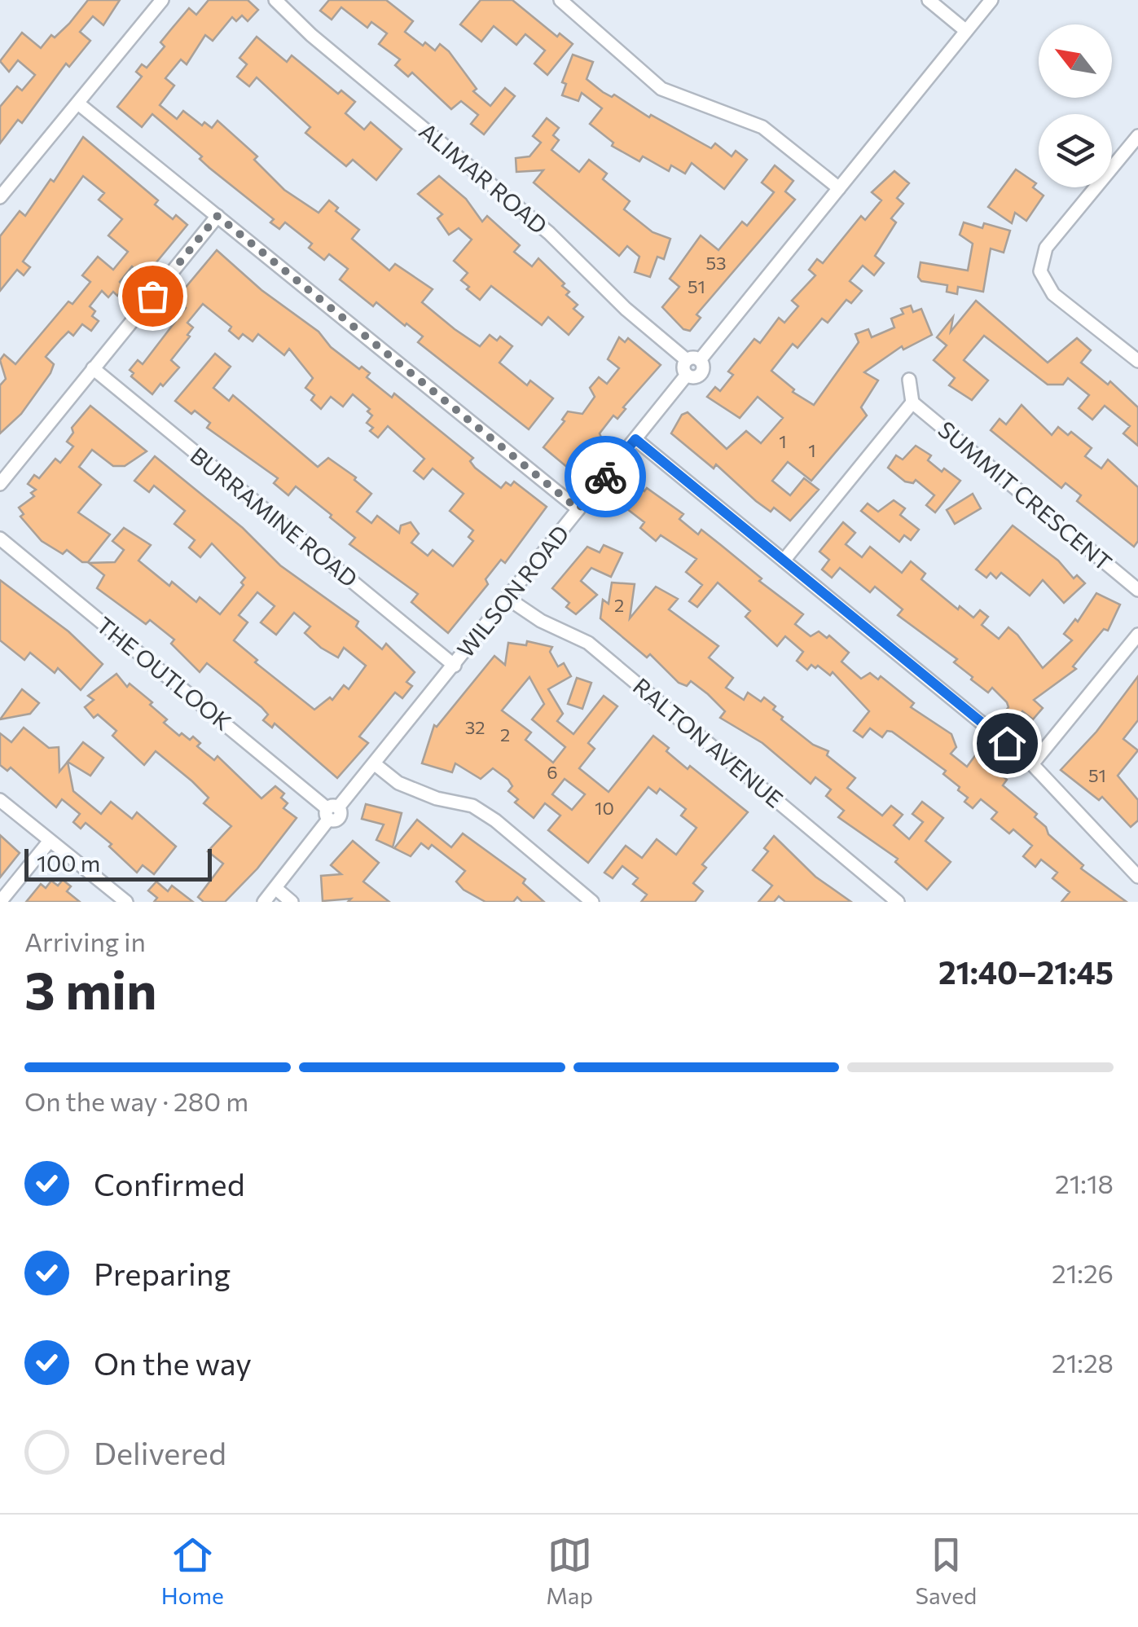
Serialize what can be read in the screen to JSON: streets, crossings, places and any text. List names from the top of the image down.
{
  "streets": {
    "street": [
      "ALIMAR ROAD",
      "SUMMIT CRESCENT",
      "BURRAMINE ROAD",
      "WILSON ROAD",
      "THE OUTLOOK",
      "RALTON AVENUE"
    ]
  },
  "crossings": [
    ["ALIMAR ROAD", "WILSON ROAD"],
    ["BURRAMINE ROAD", "WILSON ROAD"],
    ["WILSON ROAD", "THE OUTLOOK"],
    ["WILSON ROAD", "RALTON AVENUE"]
  ],
  "house_numbers": [
    "53",
    "51",
    "1",
    "1",
    "2",
    "32",
    "2",
    "6",
    "51",
    "10"
  ],
  "scale_bar": "100 m",
  "north": "top left",
  "page": {
    "scale": "100 m",
    "heading": ["3 min", "Arriving in", "21:40–21:45"],
    "bar": "On the way · 280 m",
    "list": [
      ["Confirmed", "21:18"],
      ["Preparing", "21:26"],
      ["On the way", "21:28"],
      "Delivered"
    ],
    "tabs": ["Home", "Map", "Saved"]
  }
}
